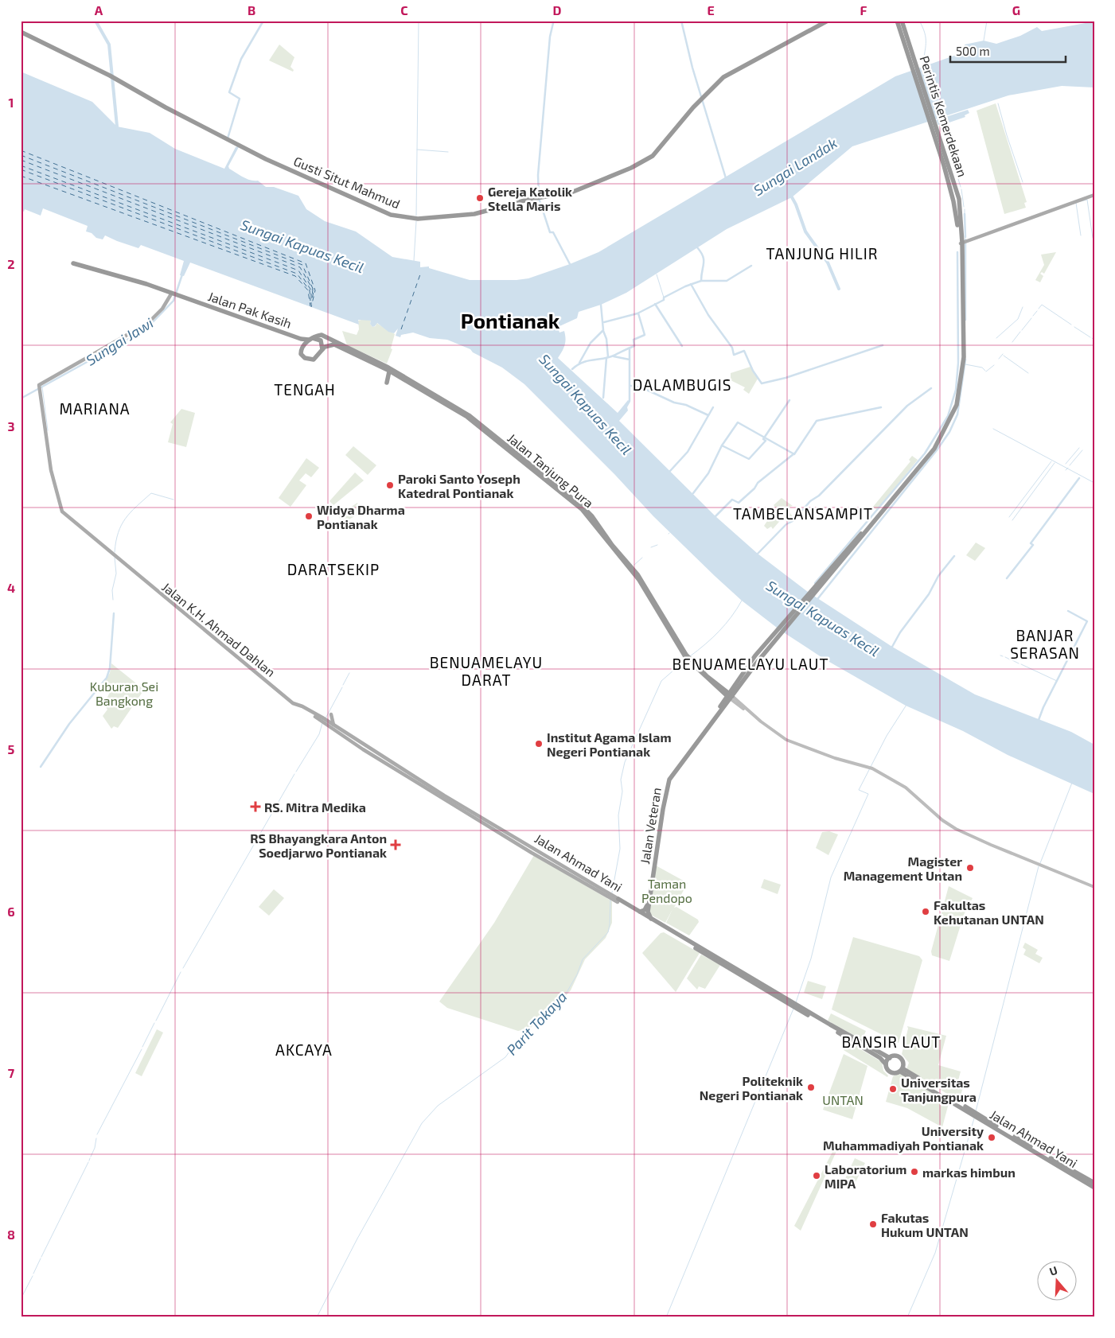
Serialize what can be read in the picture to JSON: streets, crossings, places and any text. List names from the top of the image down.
{
  "streets": {
    "highway": [
      "Perintis Kemerdekaan",
      "Gusti Situt Mahmud",
      "Jalan Pak Kasih",
      "Jalan Tanjung Pura",
      "Jalan Veteran",
      "Jalan Ahmad Yani"
    ],
    "main road": ["Jalan K.H. Ahmad Dahlan"]
  },
  "crossings": [
    ["Jalan Pak Kasih", "Jalan Tanjung Pura"],
    ["Jalan Pak Kasih", "Jalan K.H. Ahmad Dahlan"],
    ["Jalan Tanjung Pura", "Jalan Veteran"],
    ["Jalan K.H. Ahmad Dahlan", "Jalan Ahmad Yani"],
    ["Jalan Veteran", "Jalan Ahmad Yani"]
  ],
  "districts": [
    "TANJUNG HILIR",
    "Pontianak",
    "DALAMBUGIS",
    "TENGAH",
    "MARIANA",
    "TAMBELANSAMPIT",
    "DARATSEKIP",
    "BANJAR SERASAN",
    "BENUAMELAYU DARAT",
    "BENUAMELAYU LAUT",
    "BANSIR LAUT",
    "AKCAYA"
  ],
  "water": [
    "Sungai Landak",
    "Sungai Kapuas Kecil",
    "Sungai Jawi",
    "Parit Tokaya"
  ],
  "parks": ["Kuburan Sei Bangkong", "Taman Pendopo", "UNTAN"],
  "places": {
    "other": [
      "Gereja Katolik Stella Maris",
      "Paroki Santo Yoseph Katedral Pontianak",
      "Widya Dharma Pontianak",
      "Institut Agama Islam Negeri Pontianak",
      "Magister Management Untan",
      "Fakultas Kehutanan UNTAN",
      "Politeknik Negeri Pontianak",
      "Universitas Tanjungpura",
      "University Muhammadiyah Pontianak",
      "markas himbun",
      "Laboratorium MIPA",
      "Fakutas Hukum UNTAN"
    ],
    "health": ["RS. Mitra Medika", "RS Bhayangkara Anton Soedjarwo Pontianak"]
  },
  "scale_bar": "500 m",
  "north": "top",
  "grid": {
    "columns": [
      "A",
      "B",
      "C",
      "D",
      "E",
      "F",
      "G"
    ],
    "rows": [
      "1",
      "2",
      "3",
      "4",
      "5",
      "6",
      "7",
      "8"
    ]
  }
}
